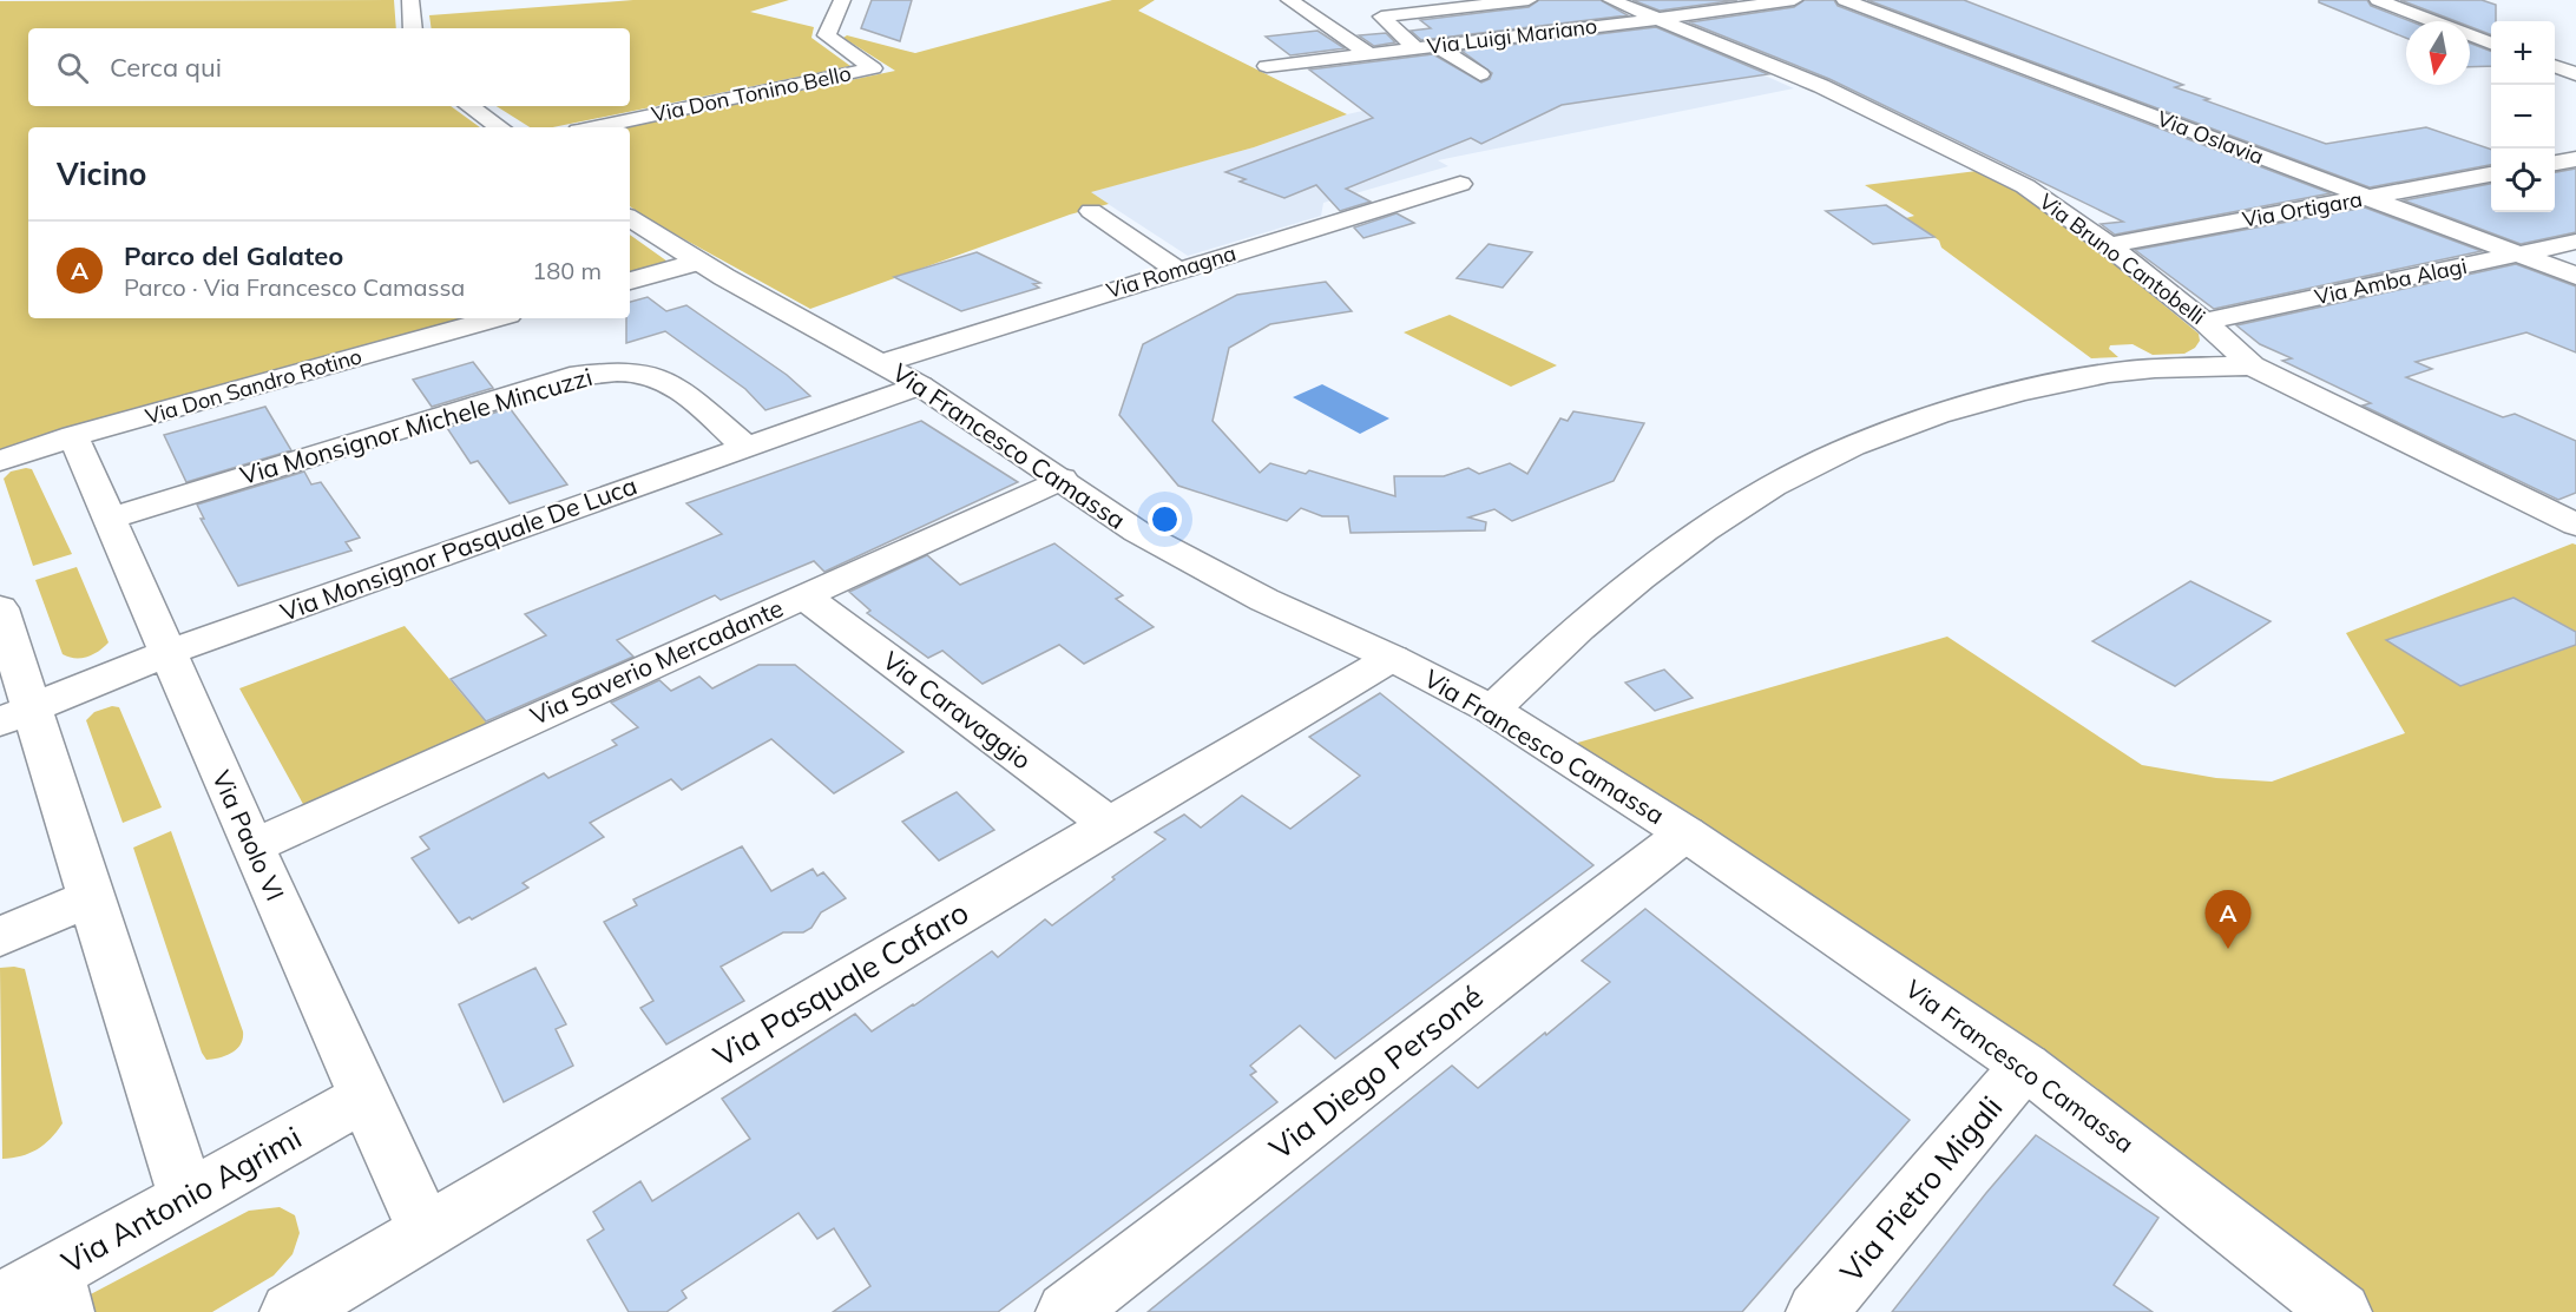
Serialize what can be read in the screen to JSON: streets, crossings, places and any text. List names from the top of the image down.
{
  "streets": {
    "street": [
      "Via Luigi Mariano",
      "Via Don Tonino Bello",
      "Via Oslavia",
      "Via Ortigara",
      "Via Bruno Cantobelli",
      "Via Romagna",
      "Via Amba Alagi",
      "Via Don Sandro Rotino",
      "Via Monsignor Michele Mincuzzi",
      "Via Francesco Camassa",
      "Via Monsignor Pasquale De Luca",
      "Via Saverio Mercadante",
      "Via Caravaggio",
      "Via Paolo VI",
      "Via Pasquale Cafaro",
      "Via Diego Personé",
      "Via Pietro Migali",
      "Via Antonio Agrimi"
    ]
  },
  "crossings": [
    ["Via Luigi Mariano", "Via Bruno Cantobelli"],
    ["Via Oslavia", "Via Ortigara"],
    ["Via Oslavia", "Via Amba Alagi"],
    ["Via Ortigara", "Via Bruno Cantobelli"],
    ["Via Bruno Cantobelli", "Via Amba Alagi"],
    ["Via Romagna", "Via Francesco Camassa"],
    ["Via Don Sandro Rotino", "Via Paolo VI"],
    ["Via Monsignor Michele Mincuzzi", "Via Monsignor Pasquale De Luca"],
    ["Via Monsignor Michele Mincuzzi", "Via Paolo VI"],
    ["Via Francesco Camassa", "Via Monsignor Pasquale De Luca"],
    ["Via Francesco Camassa", "Via Saverio Mercadante"],
    ["Via Francesco Camassa", "Via Pasquale Cafaro"],
    ["Via Francesco Camassa", "Via Diego Personé"],
    ["Via Francesco Camassa", "Via Pietro Migali"],
    ["Via Monsignor Pasquale De Luca", "Via Paolo VI"],
    ["Via Saverio Mercadante", "Via Caravaggio"],
    ["Via Saverio Mercadante", "Via Paolo VI"],
    ["Via Caravaggio", "Via Pasquale Cafaro"],
    ["Via Paolo VI", "Via Pasquale Cafaro"],
    ["Via Paolo VI", "Via Antonio Agrimi"]
  ],
  "north": "bottom",
  "page": {
    "map_buttons": ["+", "−"],
    "search": "Cerca qui",
    "heading": "Vicino",
    "list": [
      {
        "mark": "A",
        "name": "Parco del Galateo",
        "note": "Parco · Via Francesco Camassa",
        "value": "180 m"
      }
    ],
    "pins": "A"
  }
}
